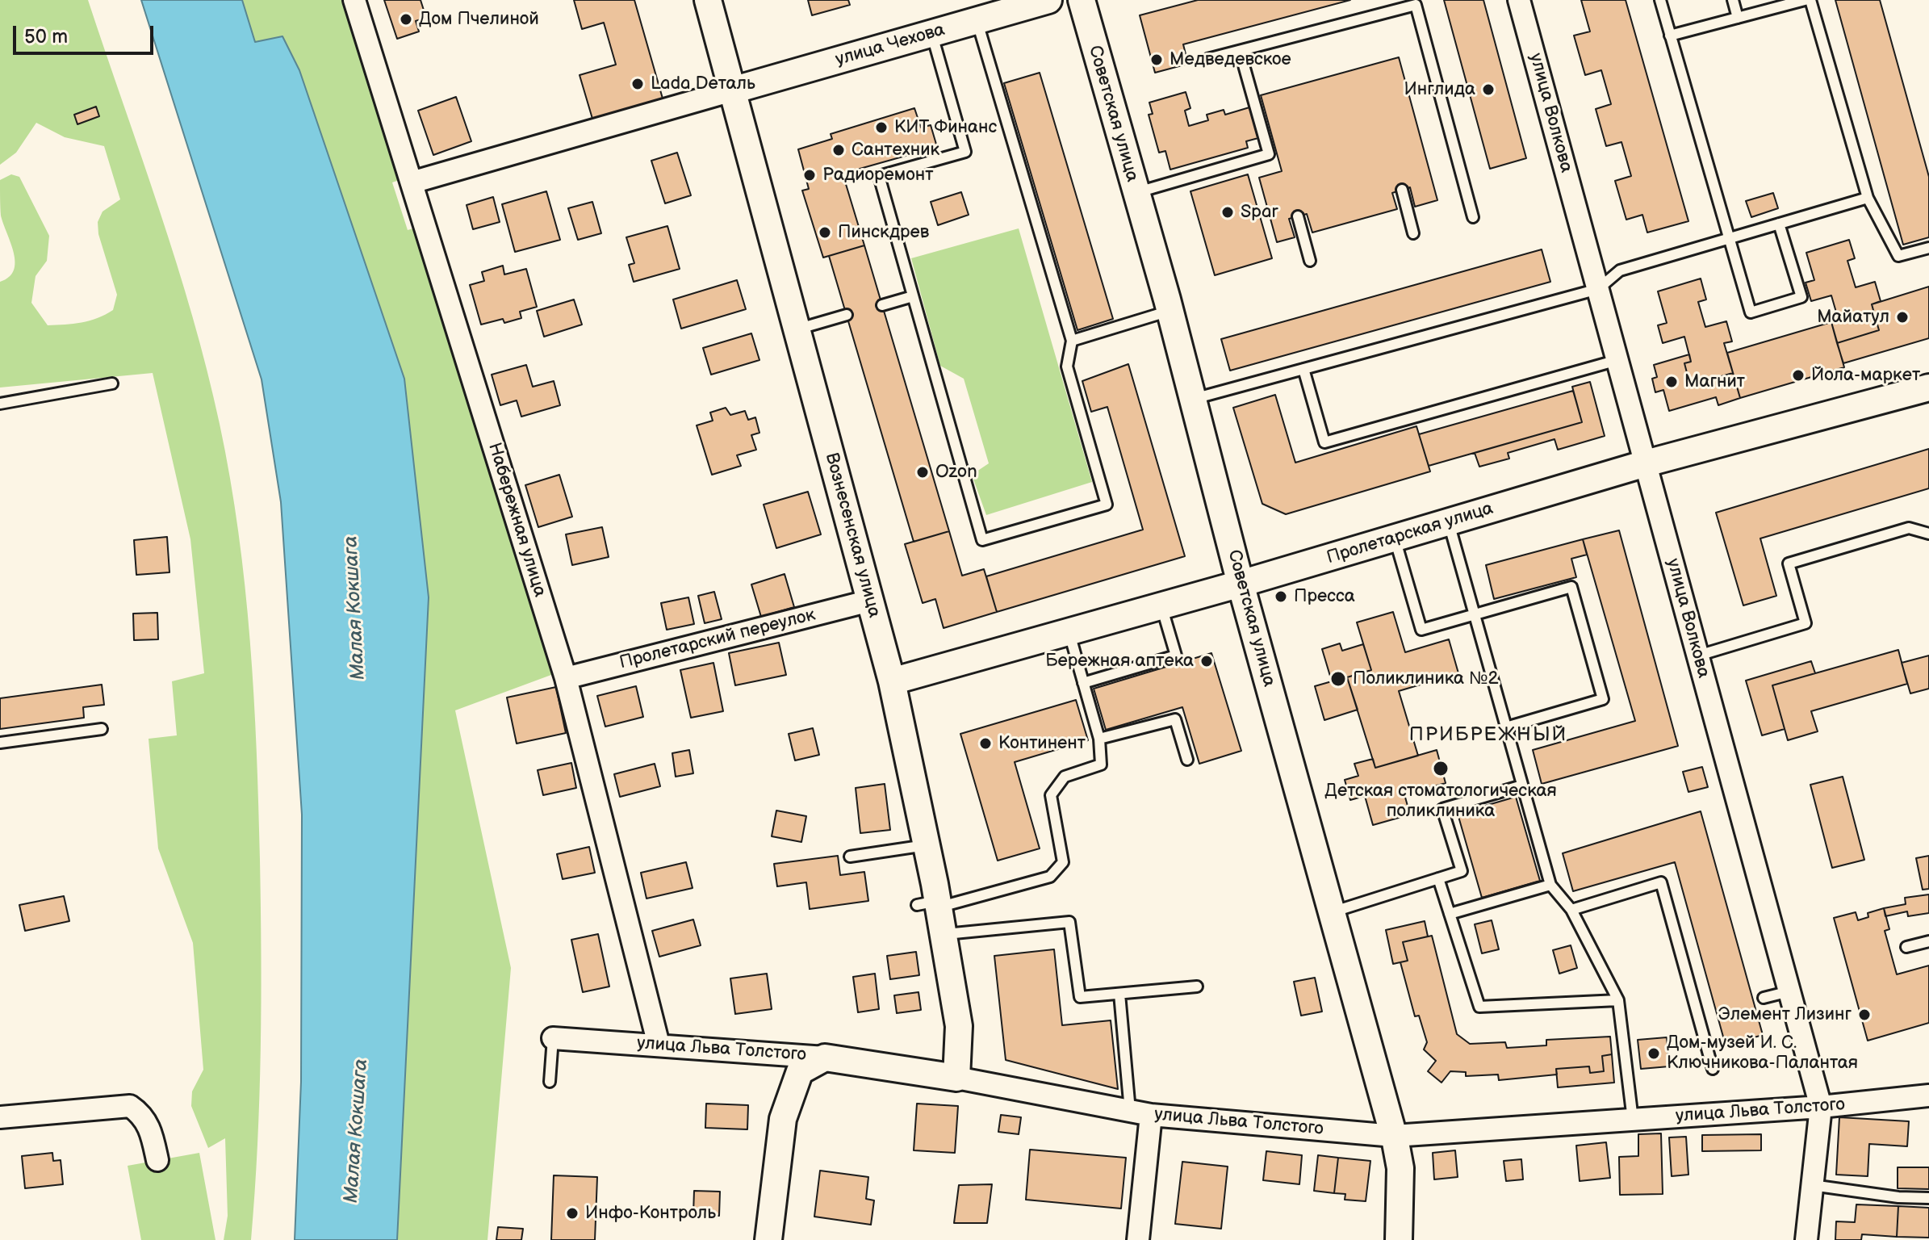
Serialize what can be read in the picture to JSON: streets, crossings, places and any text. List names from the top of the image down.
{
  "streets": {
    "street": [
      "улица Чехова",
      "улица Волкова",
      "Советская улица",
      "Набережная улица",
      "Пролетарская улица",
      "Вознесенская улица",
      "Пролетарский переулок",
      "улица Льва Толстого"
    ]
  },
  "crossings": [
    ["улица Чехова", "Вознесенская улица"],
    ["улица Волкова", "Пролетарская улица"],
    ["улица Волкова", "улица Льва Толстого"],
    ["Советская улица", "Пролетарская улица"],
    ["Советская улица", "улица Льва Толстого"],
    ["Набережная улица", "Пролетарский переулок"],
    ["Набережная улица", "улица Льва Толстого"],
    ["Пролетарская улица", "Вознесенская улица"],
    ["Вознесенская улица", "Пролетарский переулок"],
    ["Вознесенская улица", "улица Льва Толстого"]
  ],
  "districts": ["ПРИБРЕЖНЫЙ"],
  "water": ["Малая Кокшага"],
  "places": [
    "Дом Пчелиной",
    "Медведевское",
    "Lada Dеталь",
    "Инглида",
    "КИТ Финанс",
    "Сантехник",
    "Радиоремонт",
    "Spar",
    "Пинскдрев",
    "Майатул",
    "Йола-маркет",
    "Магнит",
    "Ozon",
    "Пресса",
    "Бережная аптека",
    "Поликлиника №2",
    "Континент",
    "Детская стоматологическая поликлиника",
    "Элемент Лизинг",
    "Дом-музей И. С. Ключникова-Палантая",
    "Инфо-Контроль"
  ],
  "scale_bar": "50 m"
}
